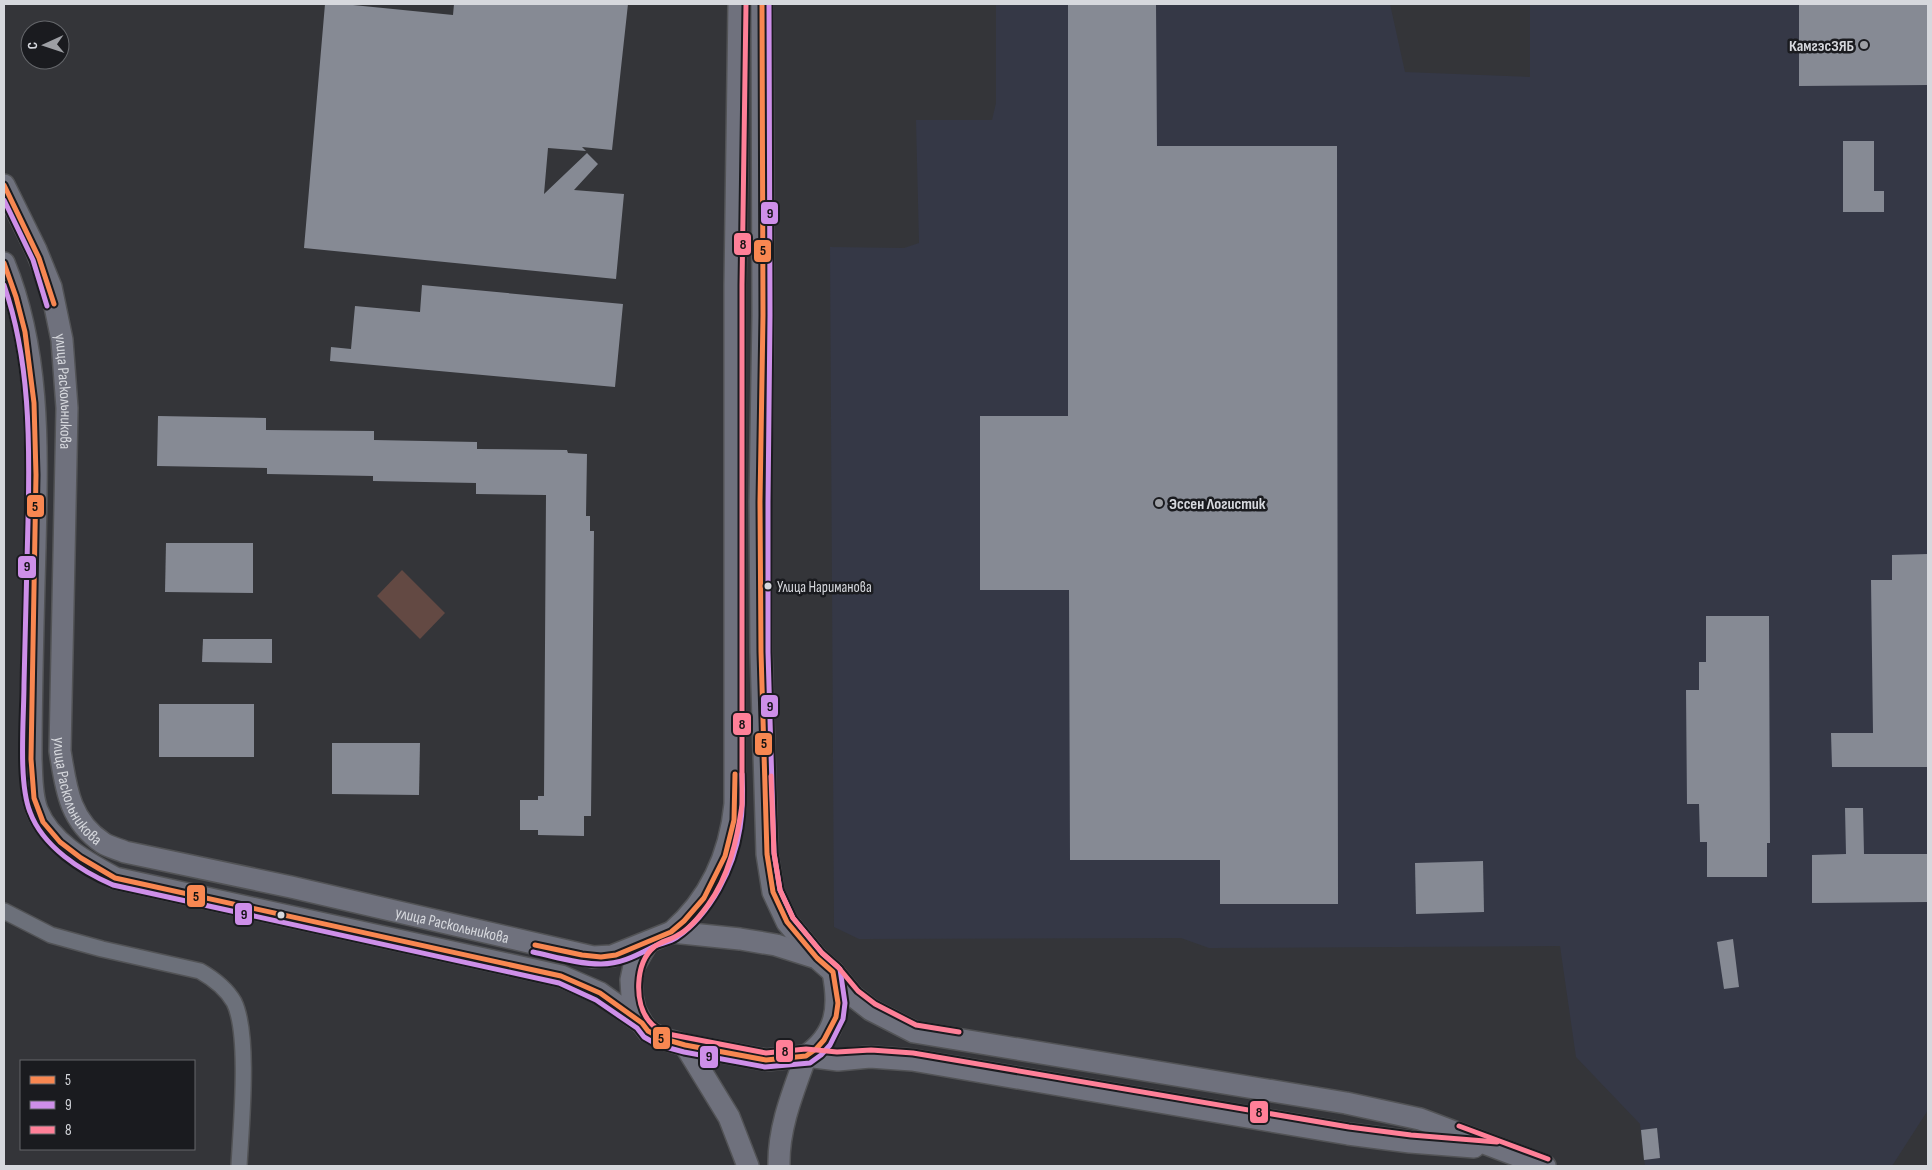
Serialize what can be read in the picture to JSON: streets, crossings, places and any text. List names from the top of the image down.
{
  "streets": {
    "main road": ["улица Раскольникова"]
  },
  "places": ["КамгэсЗЯБ", "Эссен Логистик", "Улица Нариманова"],
  "lines": ["transit line 5", "transit line 9", "transit line 8"],
  "legend": ["5", "9", "8"],
  "north": "left"
}
